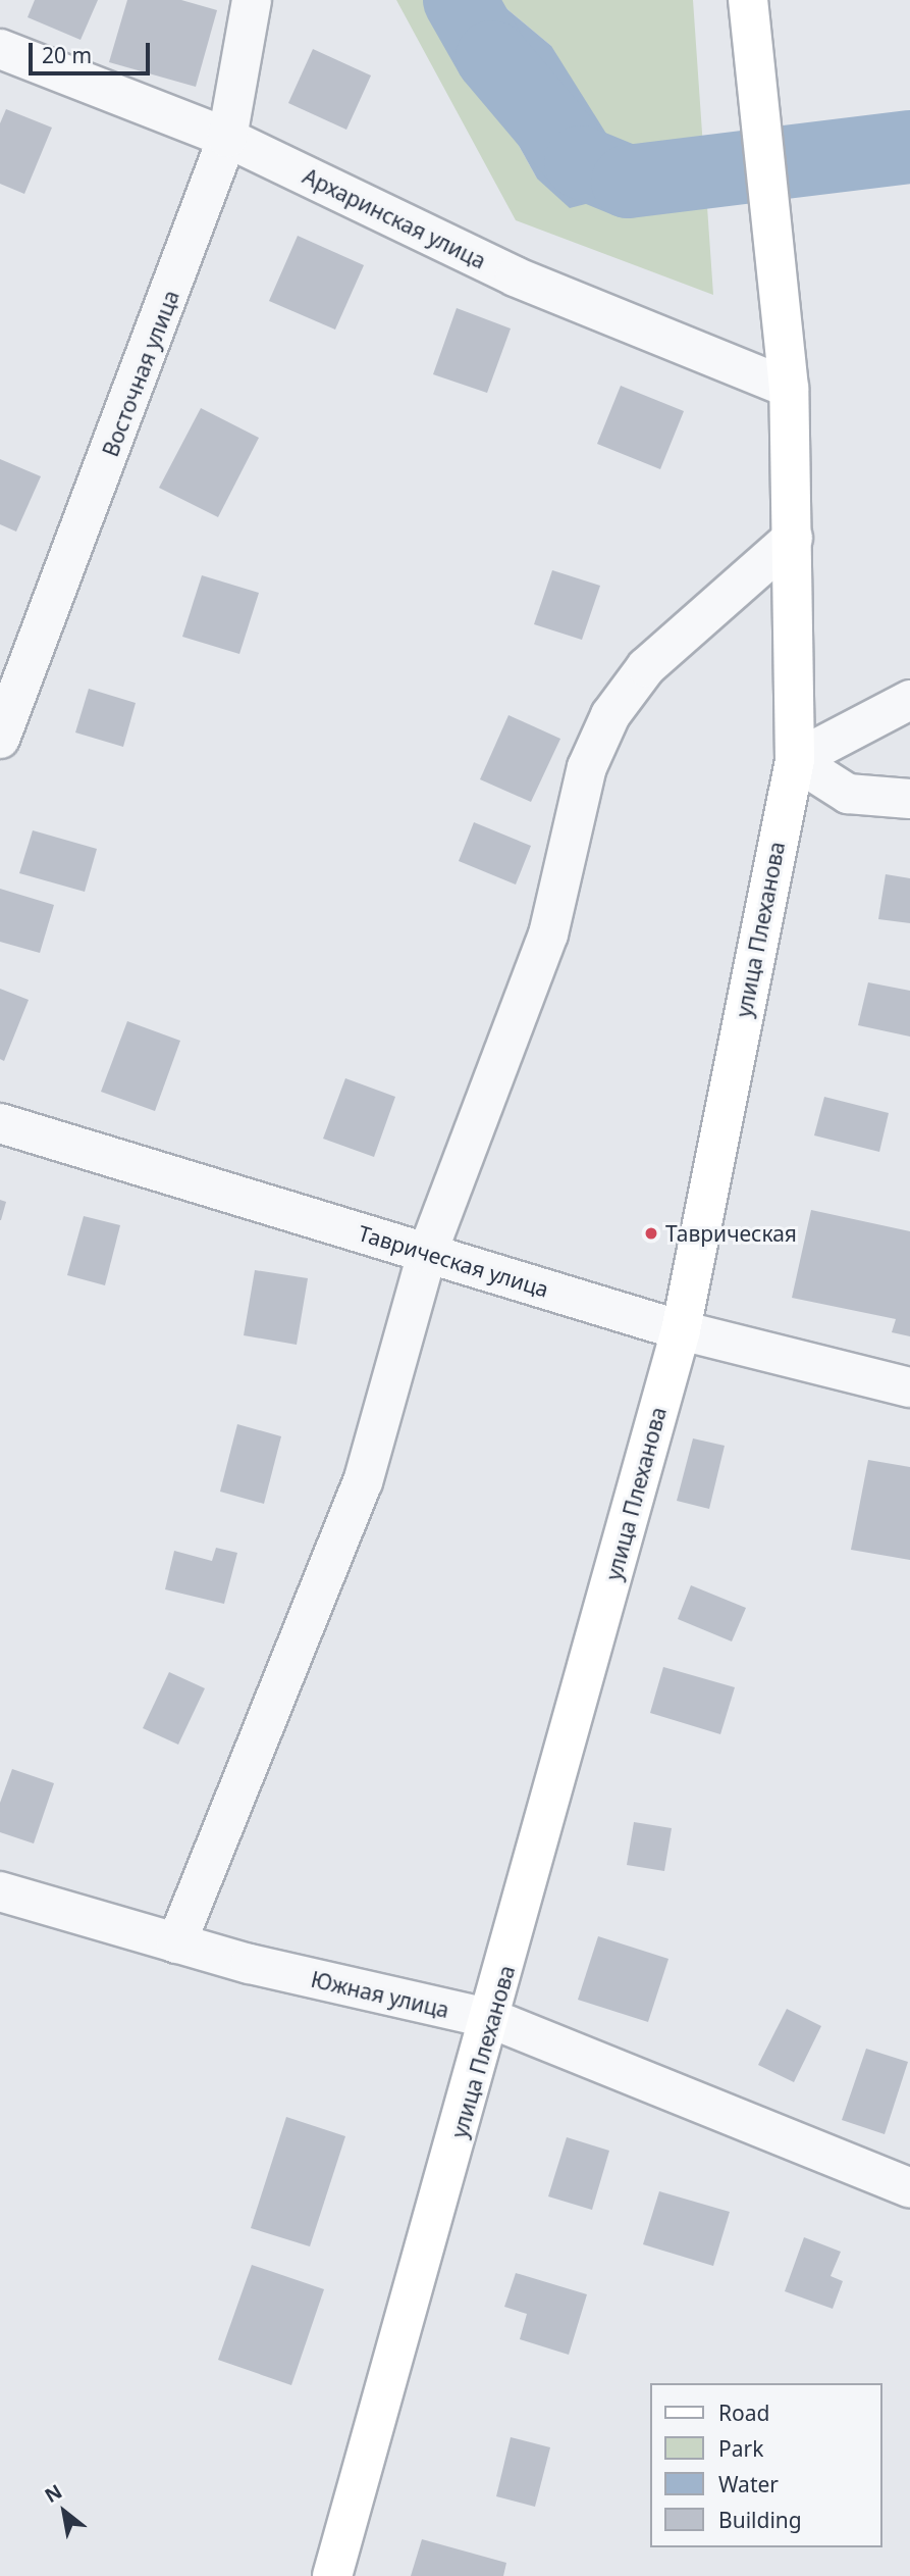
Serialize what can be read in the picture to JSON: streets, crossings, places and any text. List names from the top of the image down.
{
  "streets": {
    "main road": ["улица Плеханова"],
    "street": [
      "Архаринская улица",
      "Восточная улица",
      "Таврическая улица",
      "Южная улица"
    ]
  },
  "crossings": [
    ["Архаринская улица", "Восточная улица"],
    ["Архаринская улица", "улица Плеханова"],
    ["улица Плеханова", "Таврическая улица"],
    ["улица Плеханова", "Южная улица"]
  ],
  "places": ["Таврическая"],
  "legend": [
    "Road",
    "Park",
    "Water",
    "Building"
  ],
  "scale_bar": "20 m",
  "north": "top left"
}
